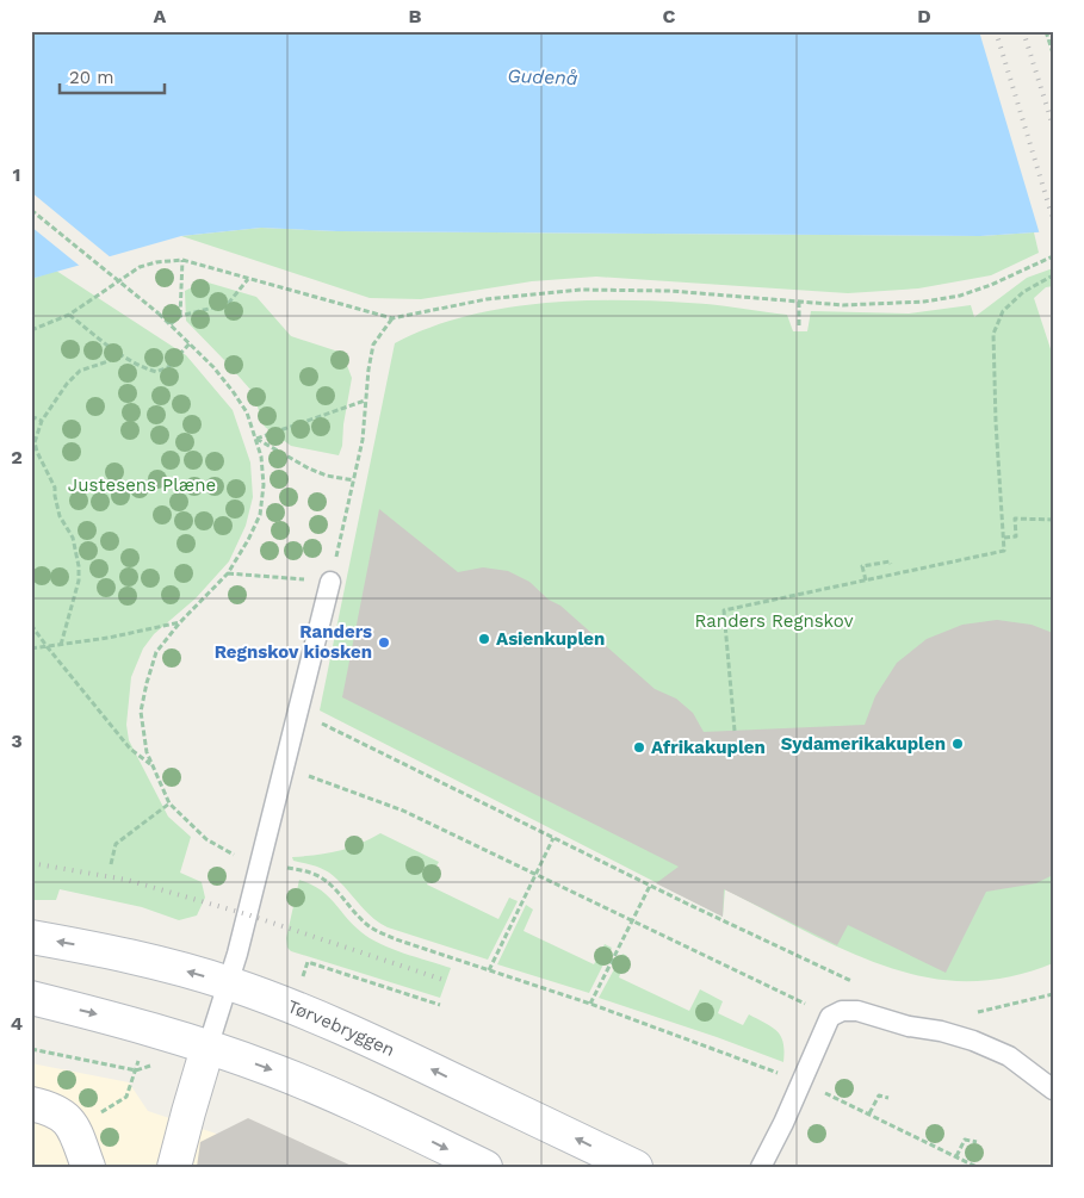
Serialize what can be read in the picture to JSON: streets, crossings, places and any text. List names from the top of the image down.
{
  "streets": {
    "main road": ["Tørvebryggen"]
  },
  "water": ["Gudenå"],
  "parks": ["Justesens Plæne", "Randers Regnskov"],
  "places": [
    "Asienkuplen",
    "Randers Regnskov kiosken",
    "Sydamerikakuplen",
    "Afrikakuplen"
  ],
  "scale_bar": "20 m",
  "grid": {
    "columns": [
      "A",
      "B",
      "C",
      "D"
    ],
    "rows": [
      "1",
      "2",
      "3",
      "4"
    ]
  }
}
